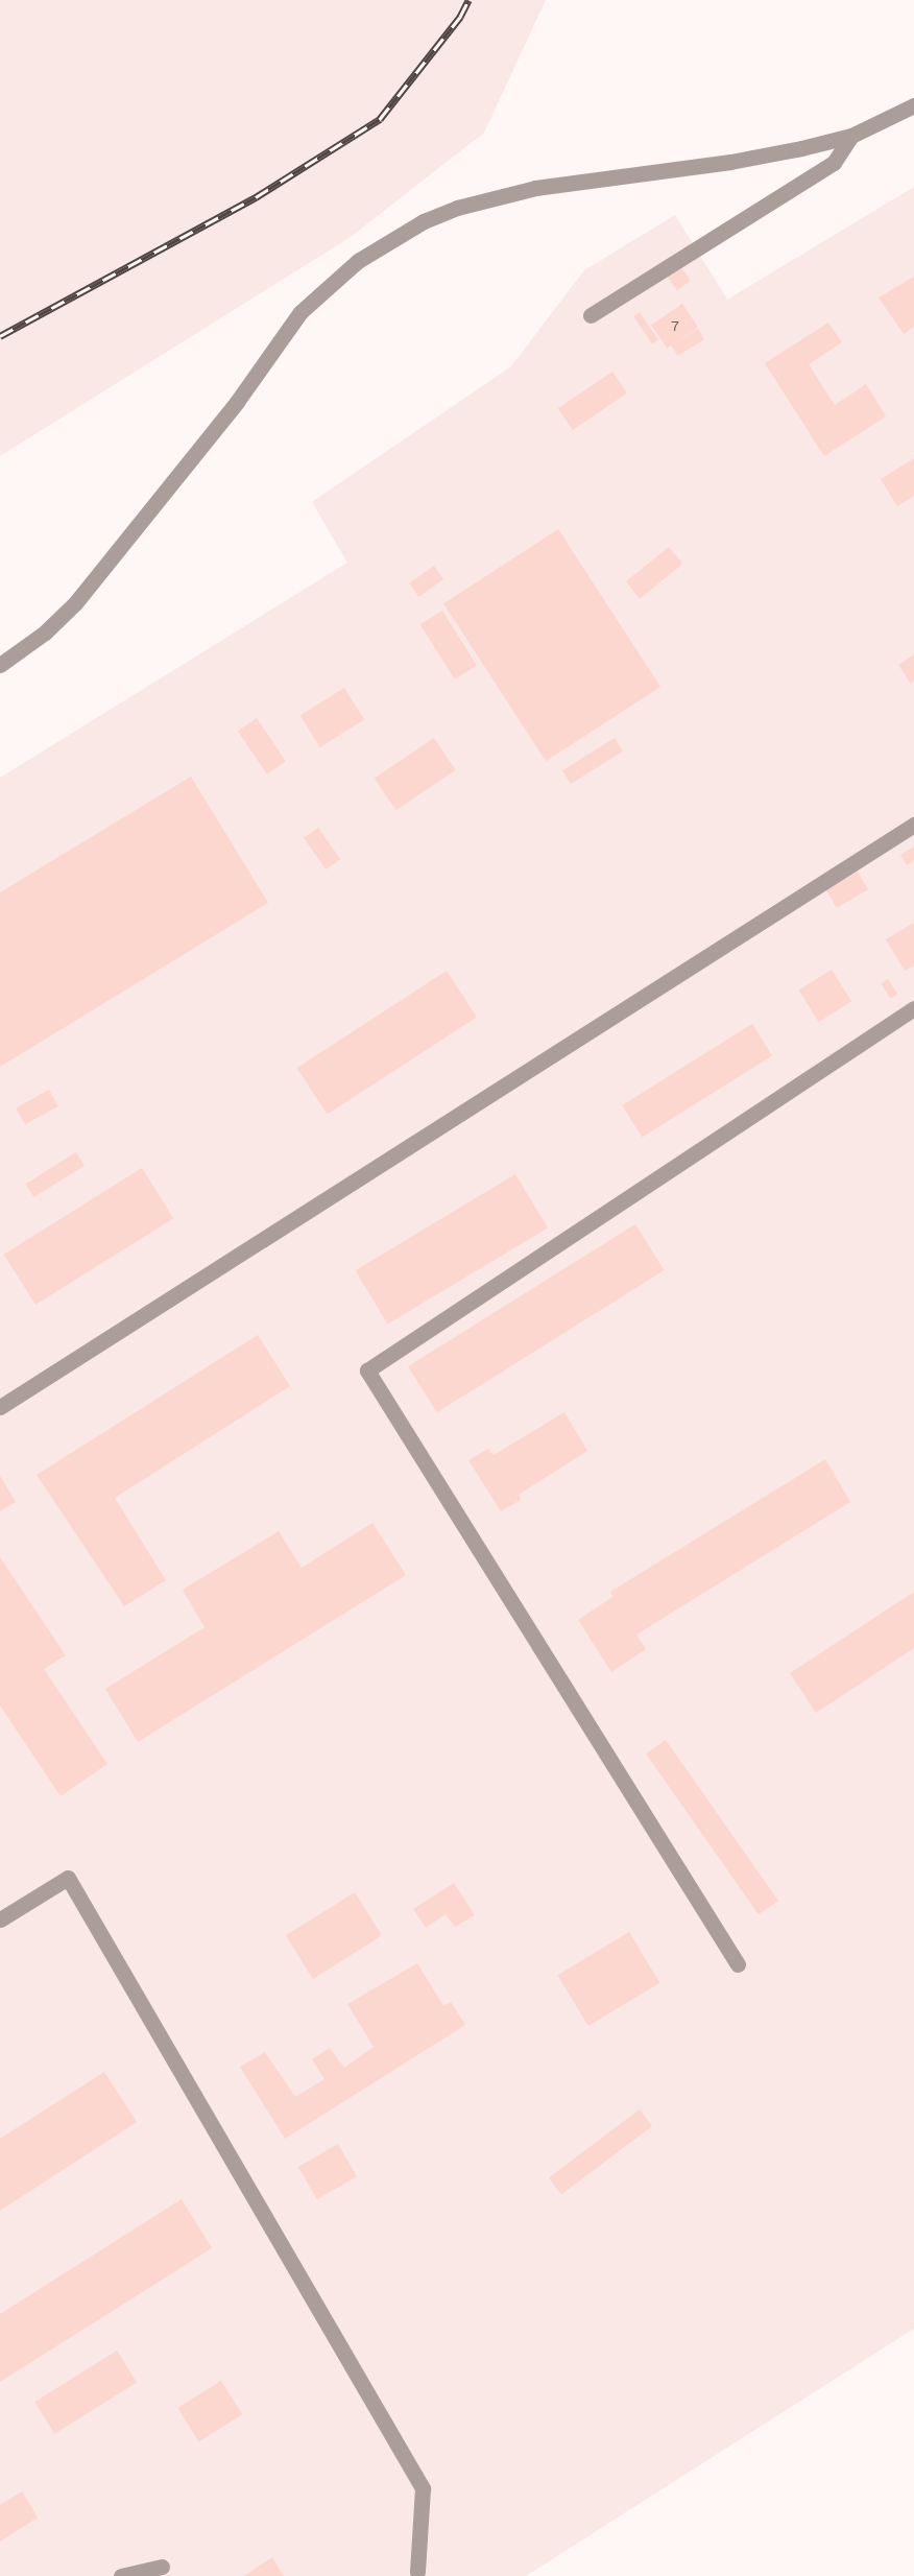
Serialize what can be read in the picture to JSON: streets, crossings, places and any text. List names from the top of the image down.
{
  "house_numbers": ["7"]
}
